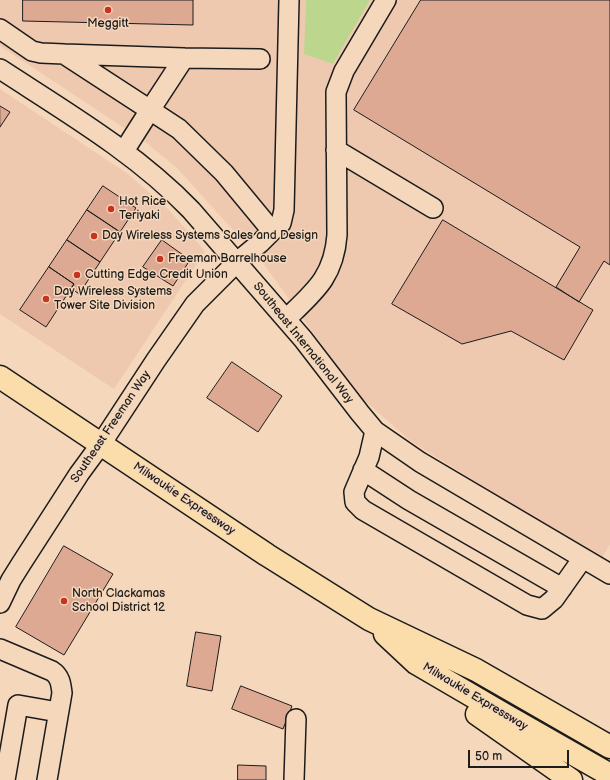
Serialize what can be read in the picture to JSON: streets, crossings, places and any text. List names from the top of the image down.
{
  "streets": {
    "highway": ["Milwaukie Expressway"],
    "street": ["Southeast International Way", "Southeast Freeman Way"]
  },
  "crossings": [
    ["Southeast International Way", "Southeast Freeman Way"],
    ["Southeast Freeman Way", "Milwaukie Expressway"]
  ],
  "places": [
    "Meggitt",
    "Hot Rice Teriyaki",
    "Day Wireless Systems Sales and Design",
    "Freeman Barrelhouse",
    "Cutting Edge Credit Union",
    "Day Wireless Systems Tower Site Division",
    "North Clackamas School District 12"
  ],
  "scale_bar": "50 m"
}
